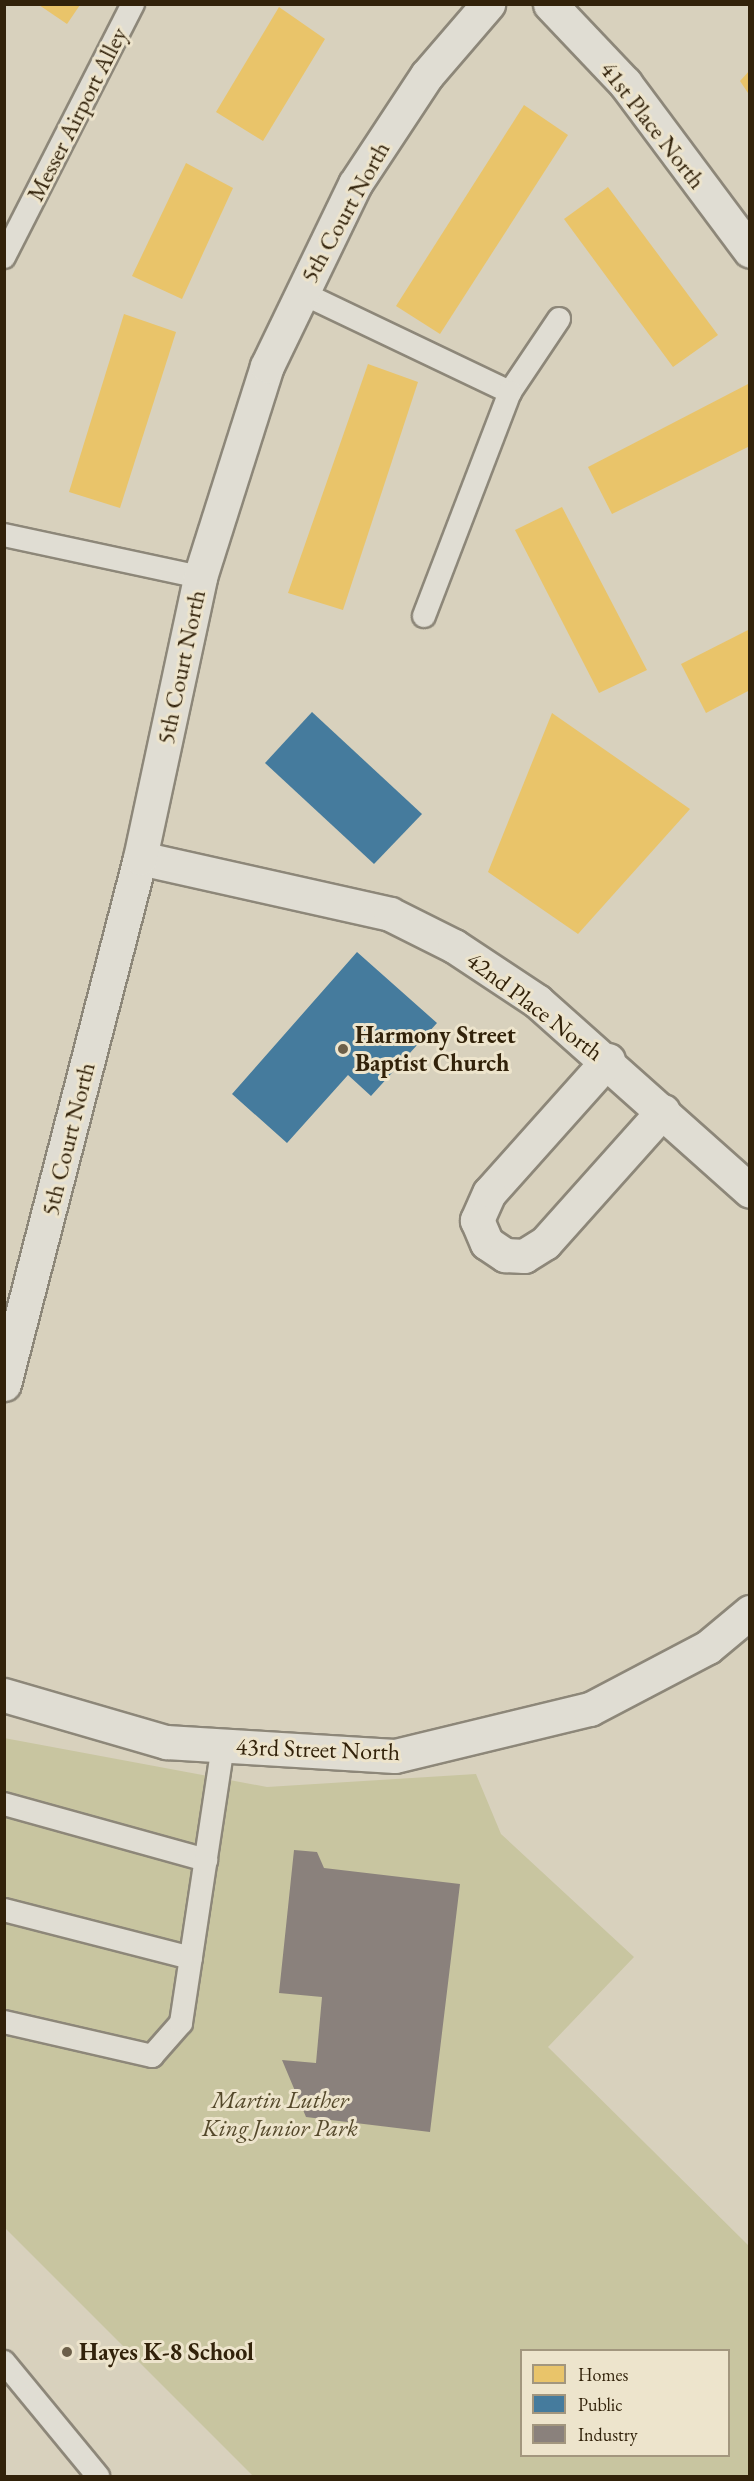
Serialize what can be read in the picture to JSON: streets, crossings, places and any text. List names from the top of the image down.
{
  "streets": {
    "street": [
      "41st Place North",
      "5th Court North",
      "42nd Place North",
      "43rd Street North"
    ],
    "lane": ["Messer Airport Alley"]
  },
  "crossings": [
    ["5th Court North", "42nd Place North"]
  ],
  "parks": ["Martin Luther King Junior Park"],
  "places": ["Harmony Street Baptist Church", "Hayes K-8 School"],
  "legend": ["Homes", "Public", "Industry"]
}
